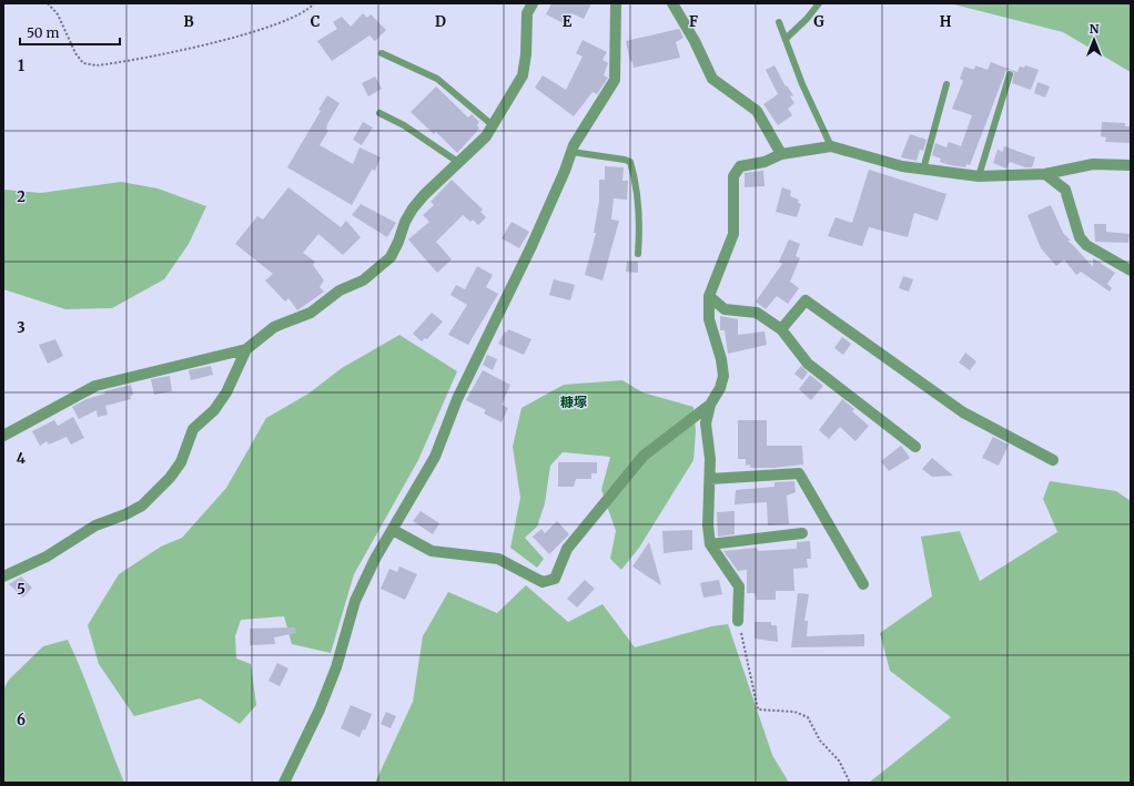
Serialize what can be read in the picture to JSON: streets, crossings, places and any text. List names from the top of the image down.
{
  "districts": ["糠塚"],
  "scale_bar": "50 m",
  "north": "top",
  "grid": {
    "columns": [
      "B",
      "C",
      "D",
      "E",
      "F",
      "G",
      "H"
    ],
    "rows": [
      "1",
      "2",
      "3",
      "4",
      "5",
      "6"
    ]
  }
}
